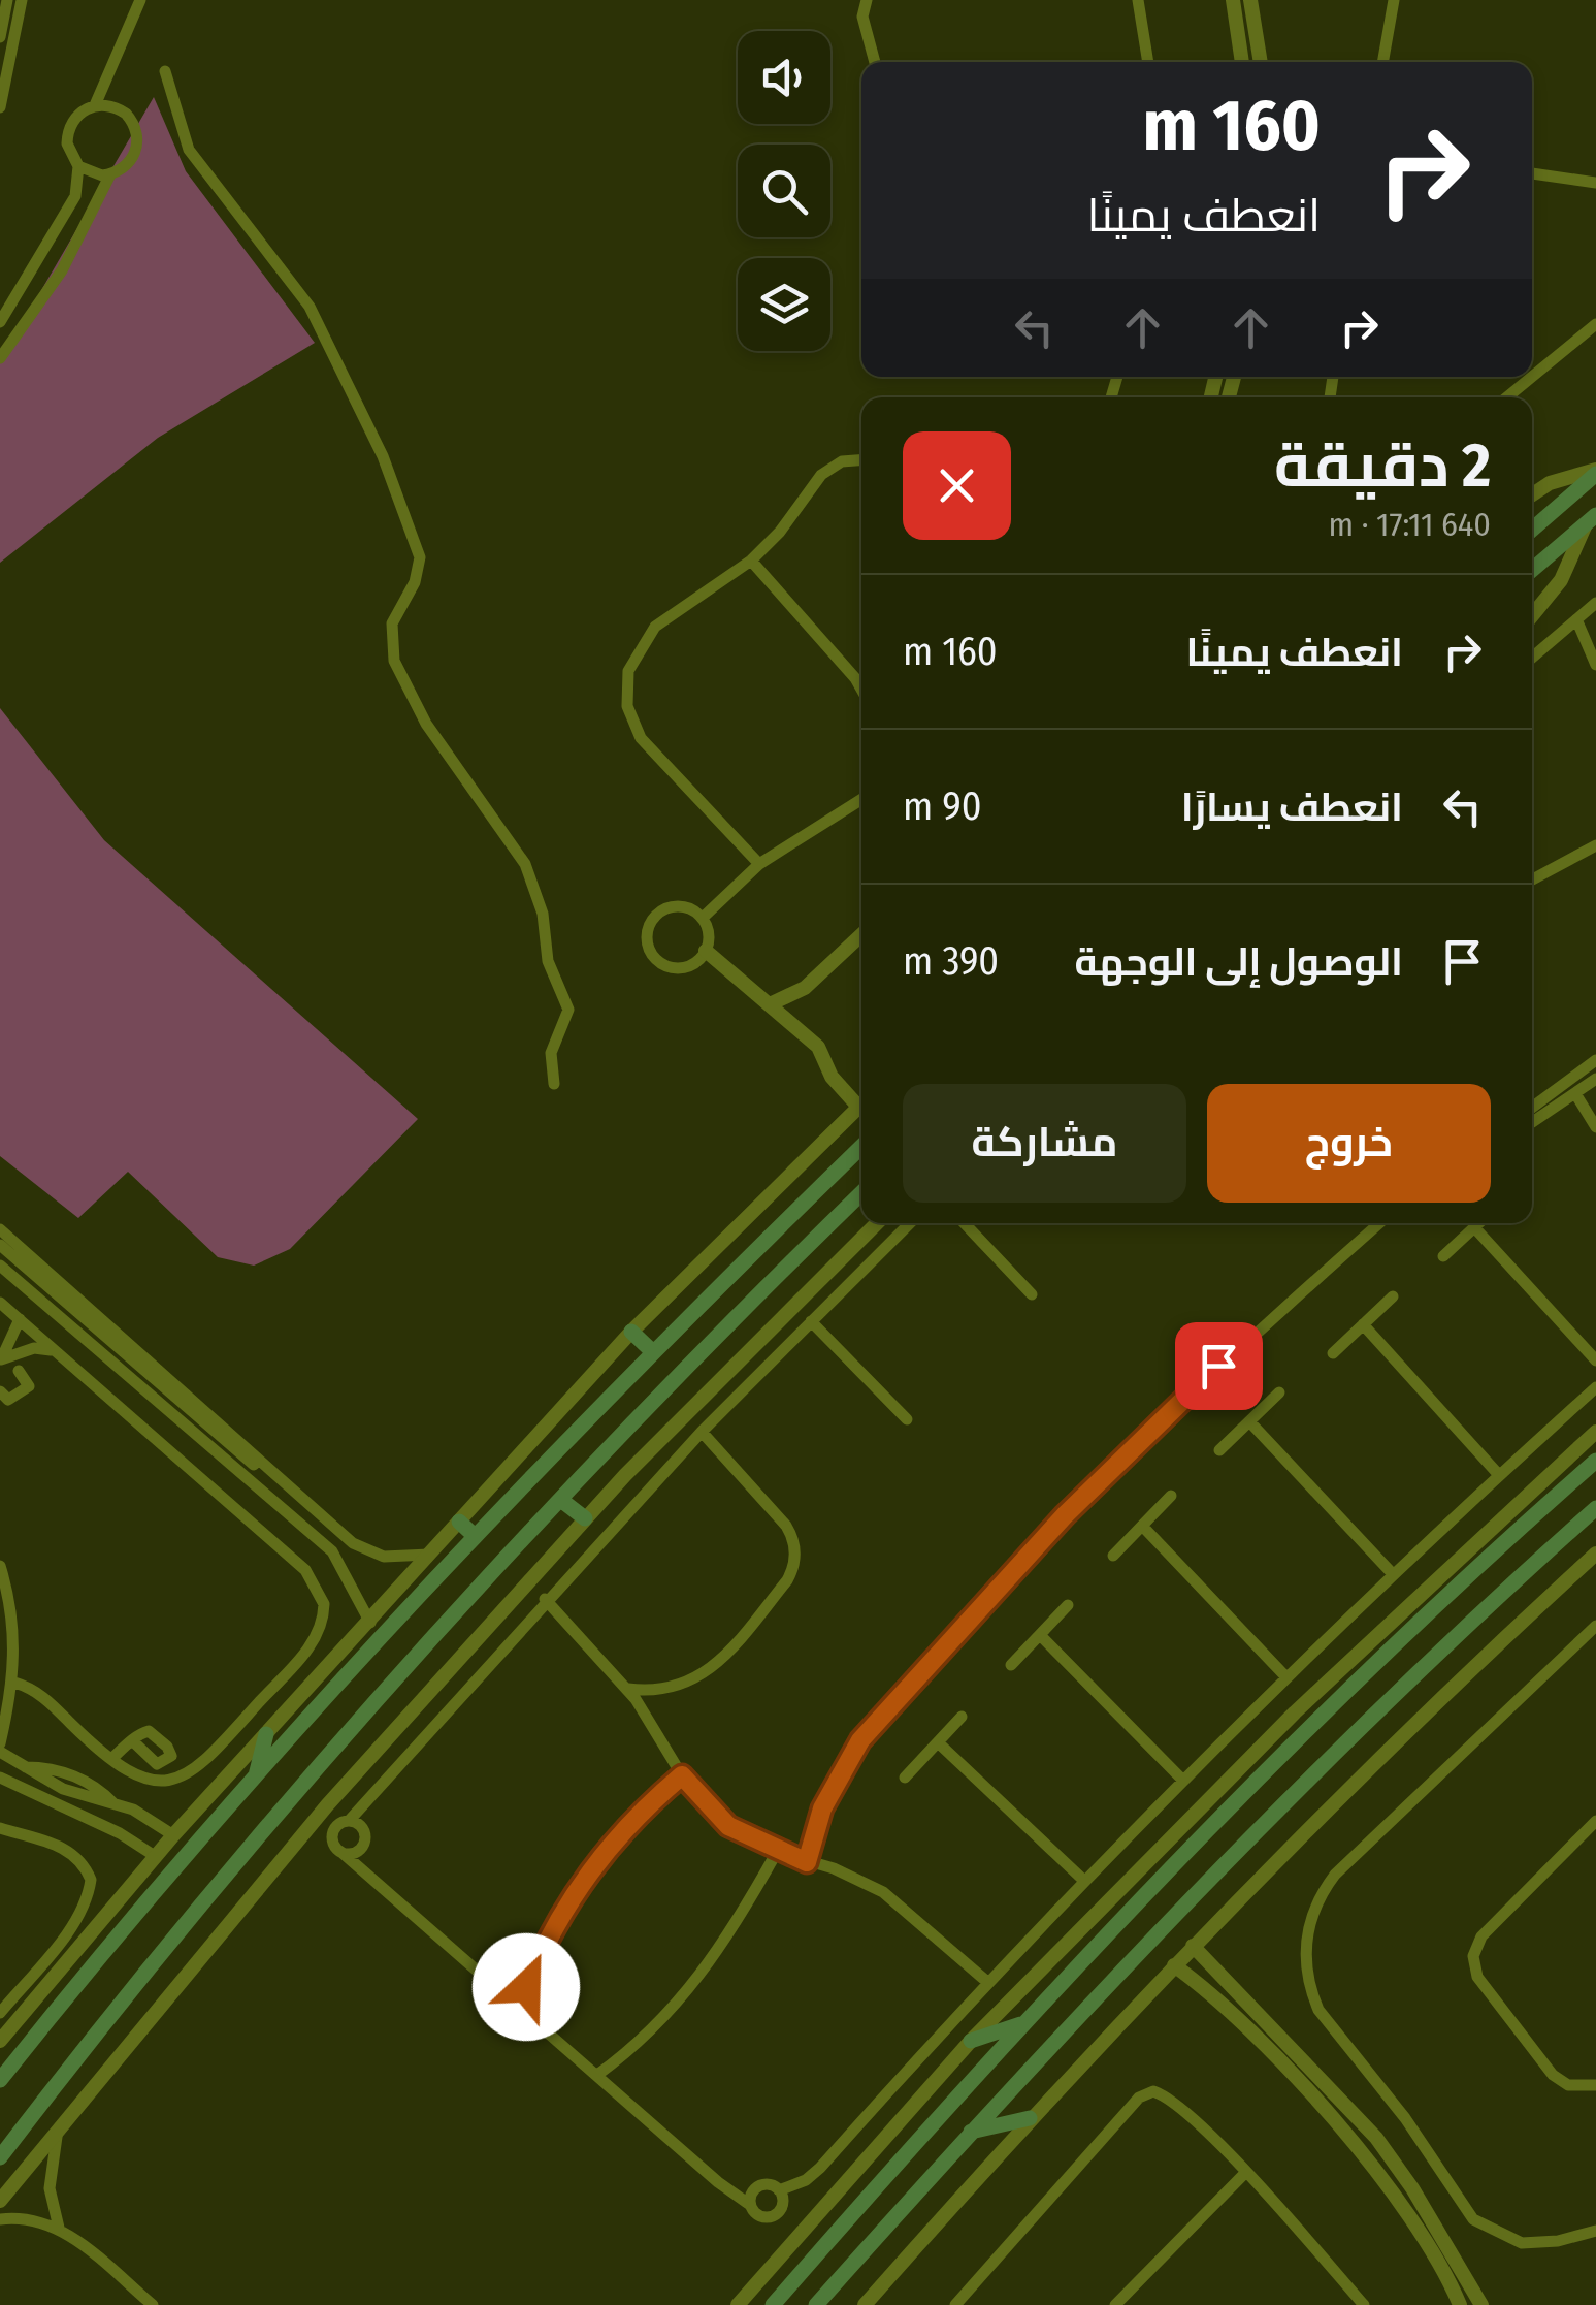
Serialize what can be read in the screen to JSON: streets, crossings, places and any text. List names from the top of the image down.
{
  "page": {
    "turn": ["160 m", "انعطف يمينًا"],
    "heading": ["2 دقيقة", "640 m · 17:11"],
    "list": [
      {
        "name": "انعطف يمينًا",
        "value": "160 m"
      },
      {
        "name": "انعطف يسارًا",
        "value": "90 m"
      },
      {
        "name": "الوصول إلى الوجهة",
        "value": "390 m"
      }
    ],
    "buttons": ["خروج", "مشاركة"]
  }
}
